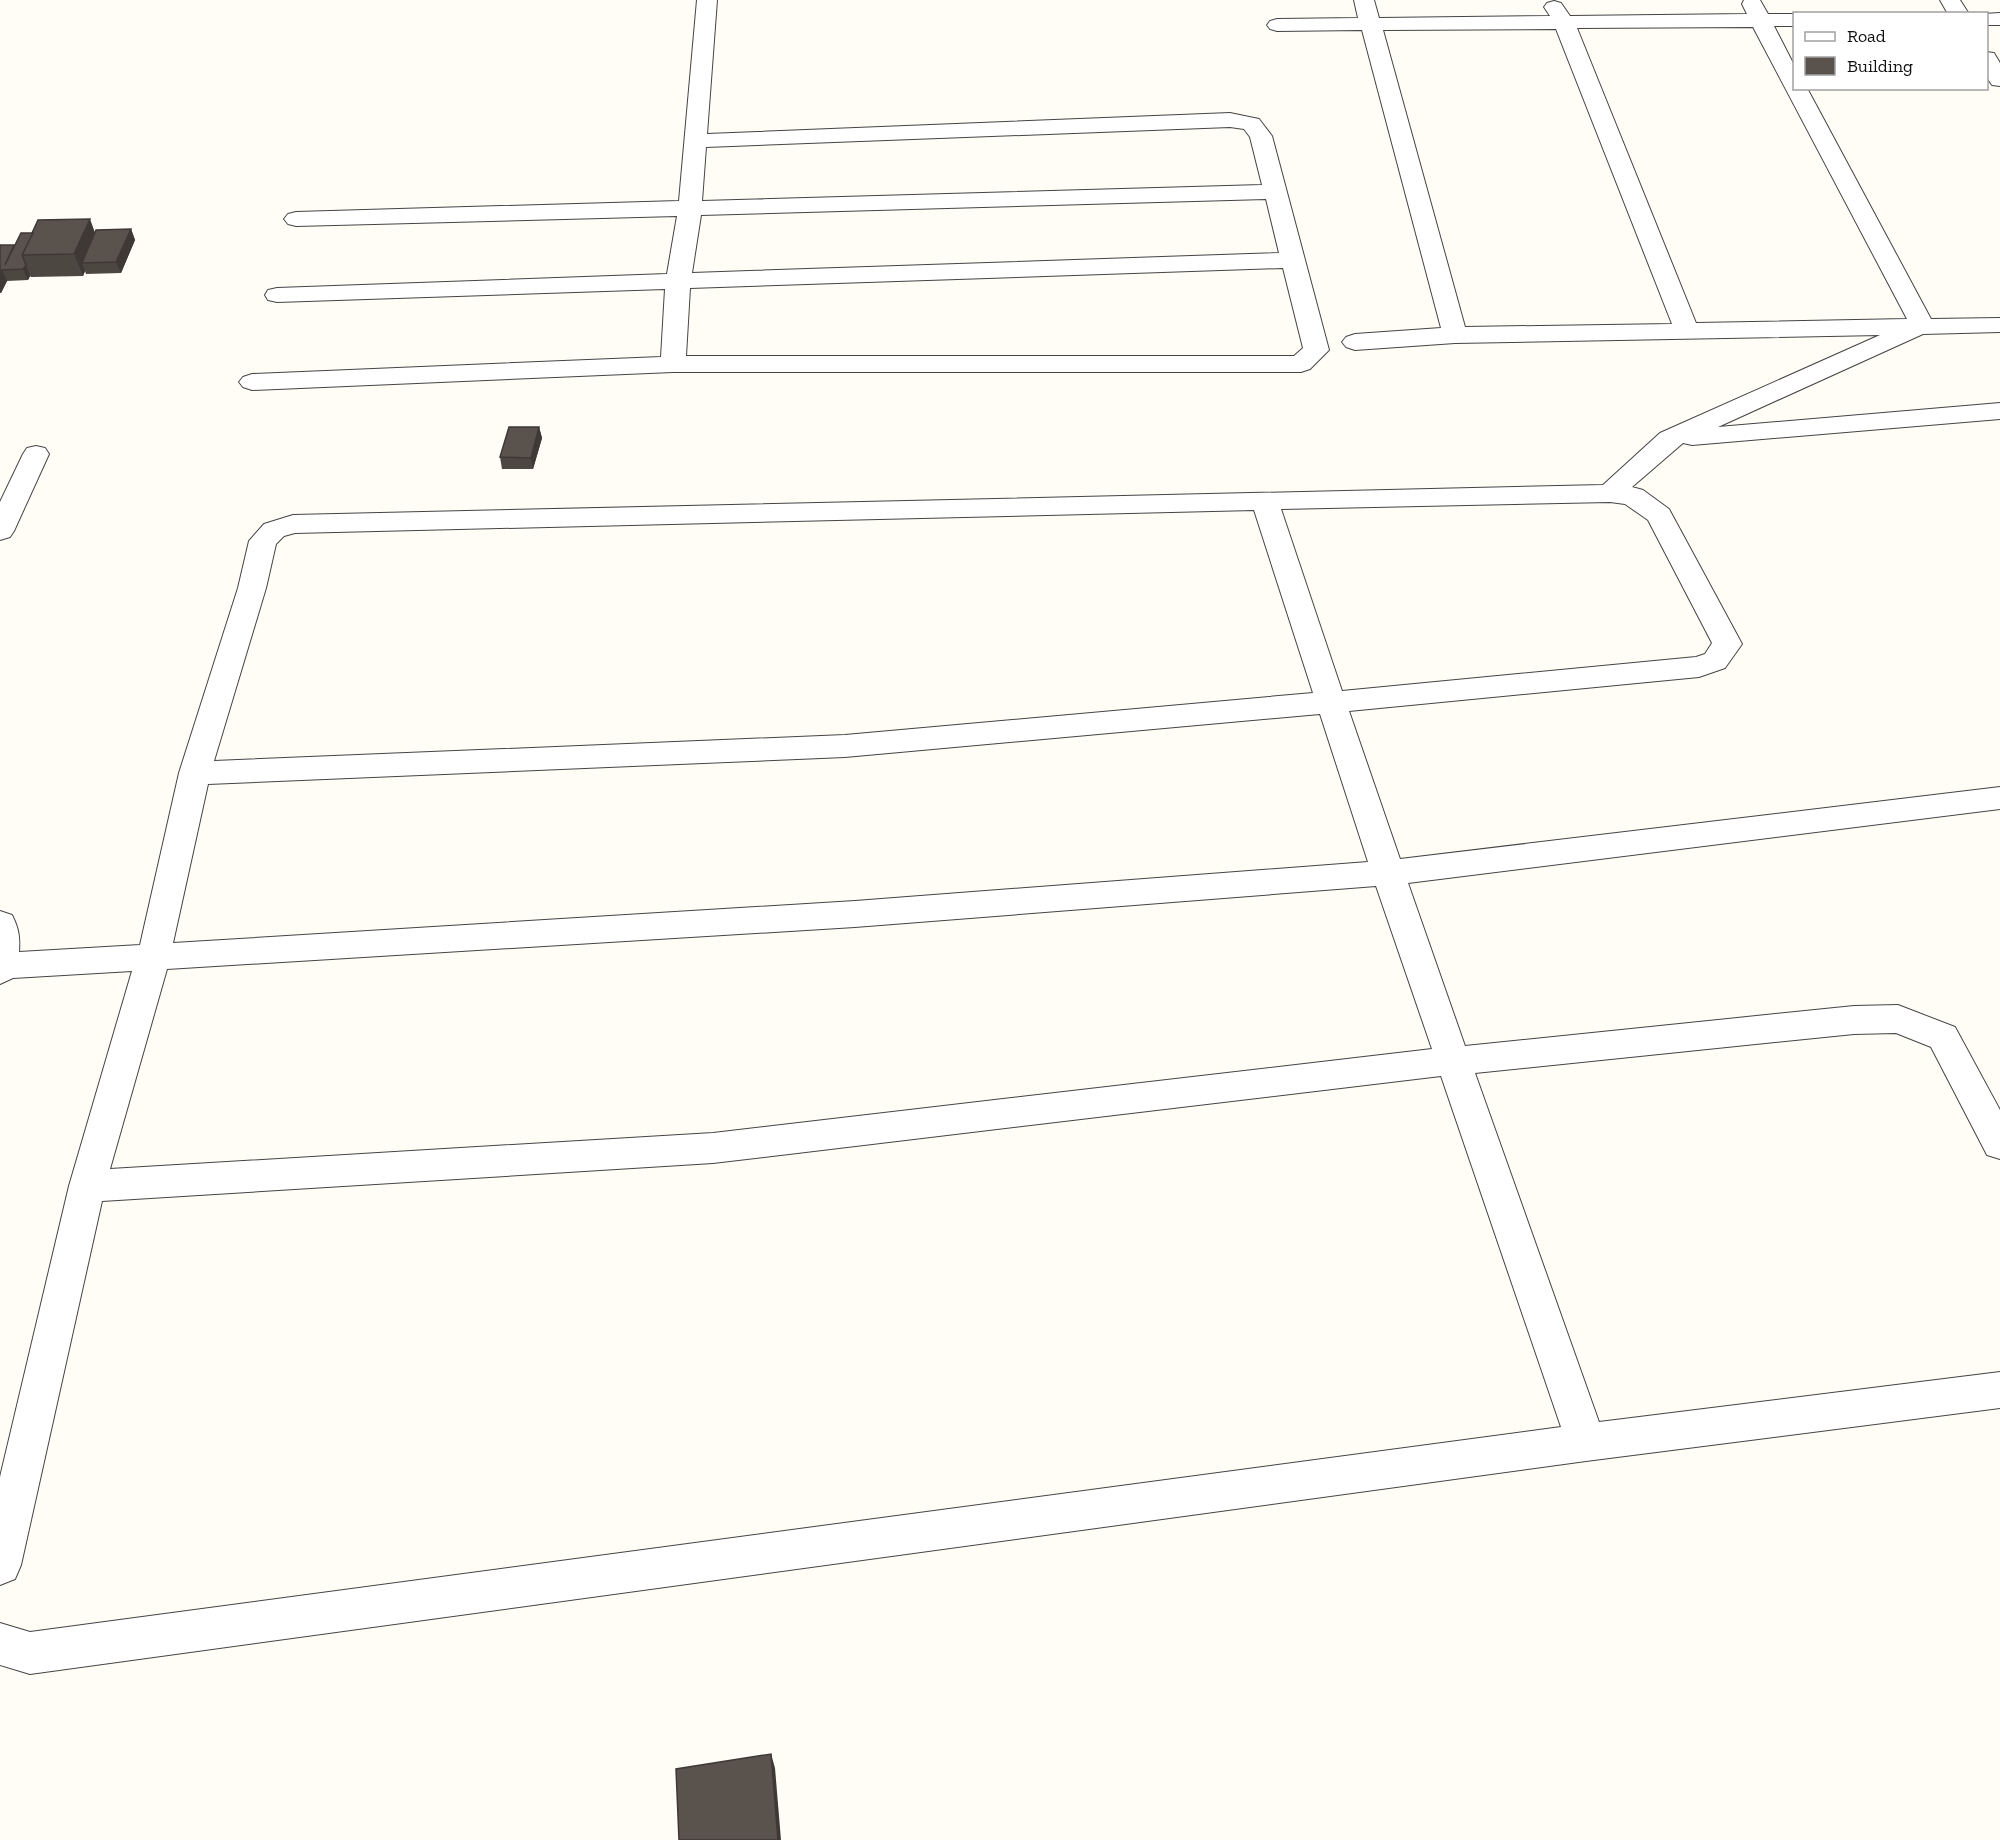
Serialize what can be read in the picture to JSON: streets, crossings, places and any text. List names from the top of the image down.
{
  "legend": ["Road", "Building"]
}
